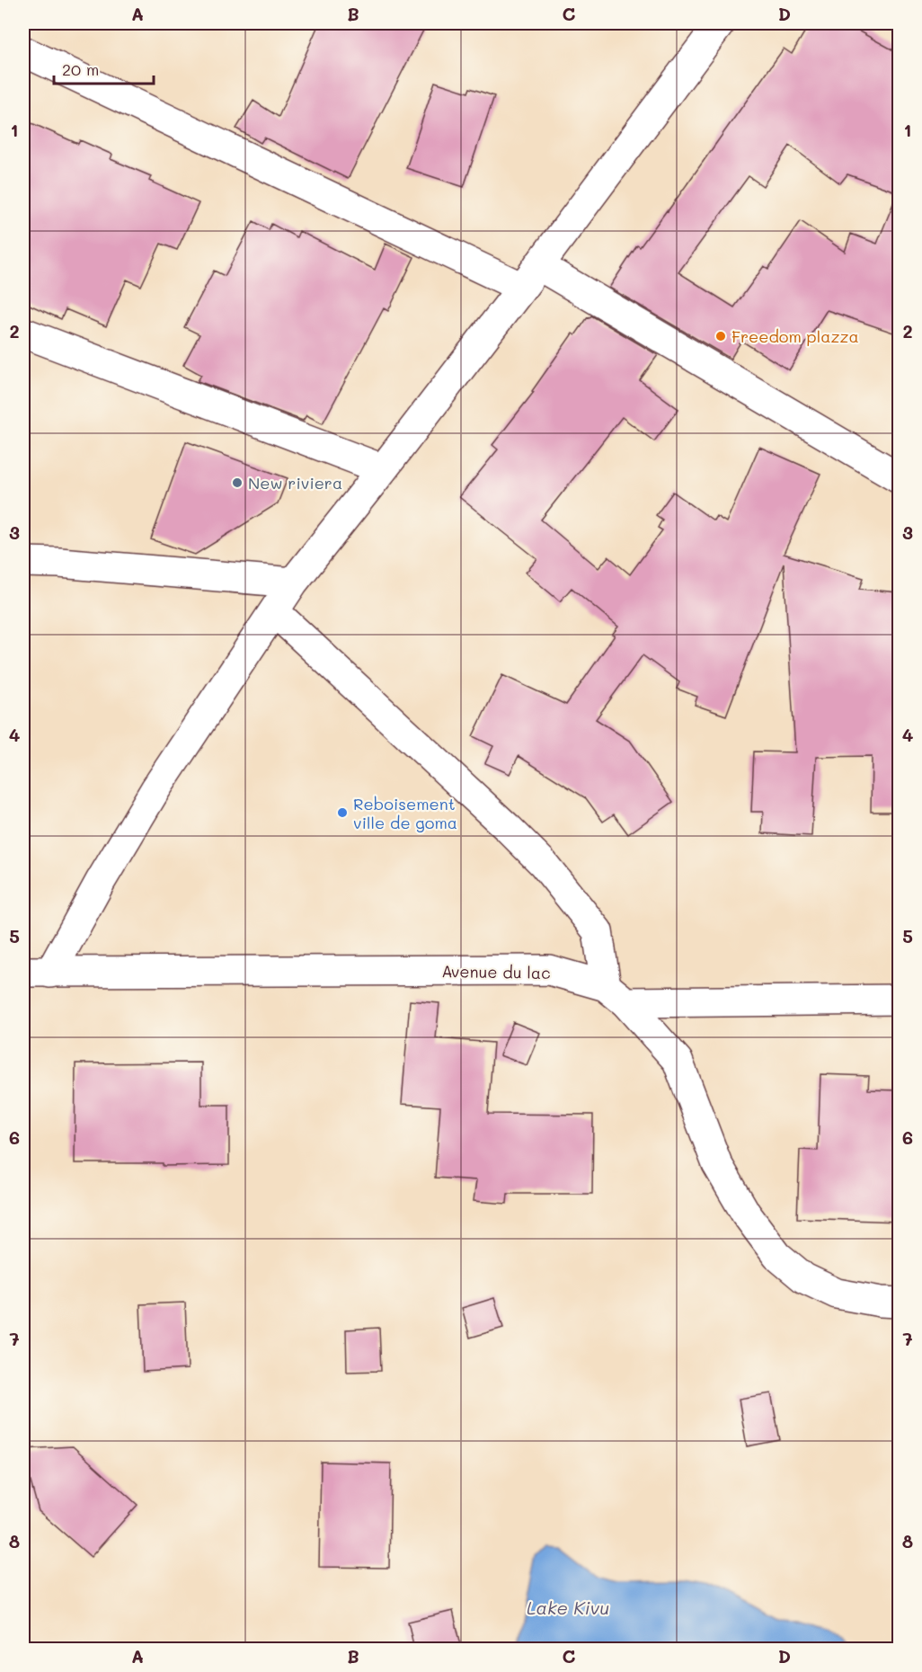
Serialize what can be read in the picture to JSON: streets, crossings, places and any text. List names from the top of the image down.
{
  "streets": {
    "street": ["Avenue du lac"]
  },
  "water": ["Lake Kivu"],
  "places": ["Freedom plazza", "New riviera", "Reboisement ville de goma"],
  "scale_bar": "20 m",
  "grid": {
    "columns": [
      "A",
      "B",
      "C",
      "D"
    ],
    "rows": [
      "1",
      "2",
      "3",
      "4",
      "5",
      "6",
      "7",
      "8"
    ]
  }
}
